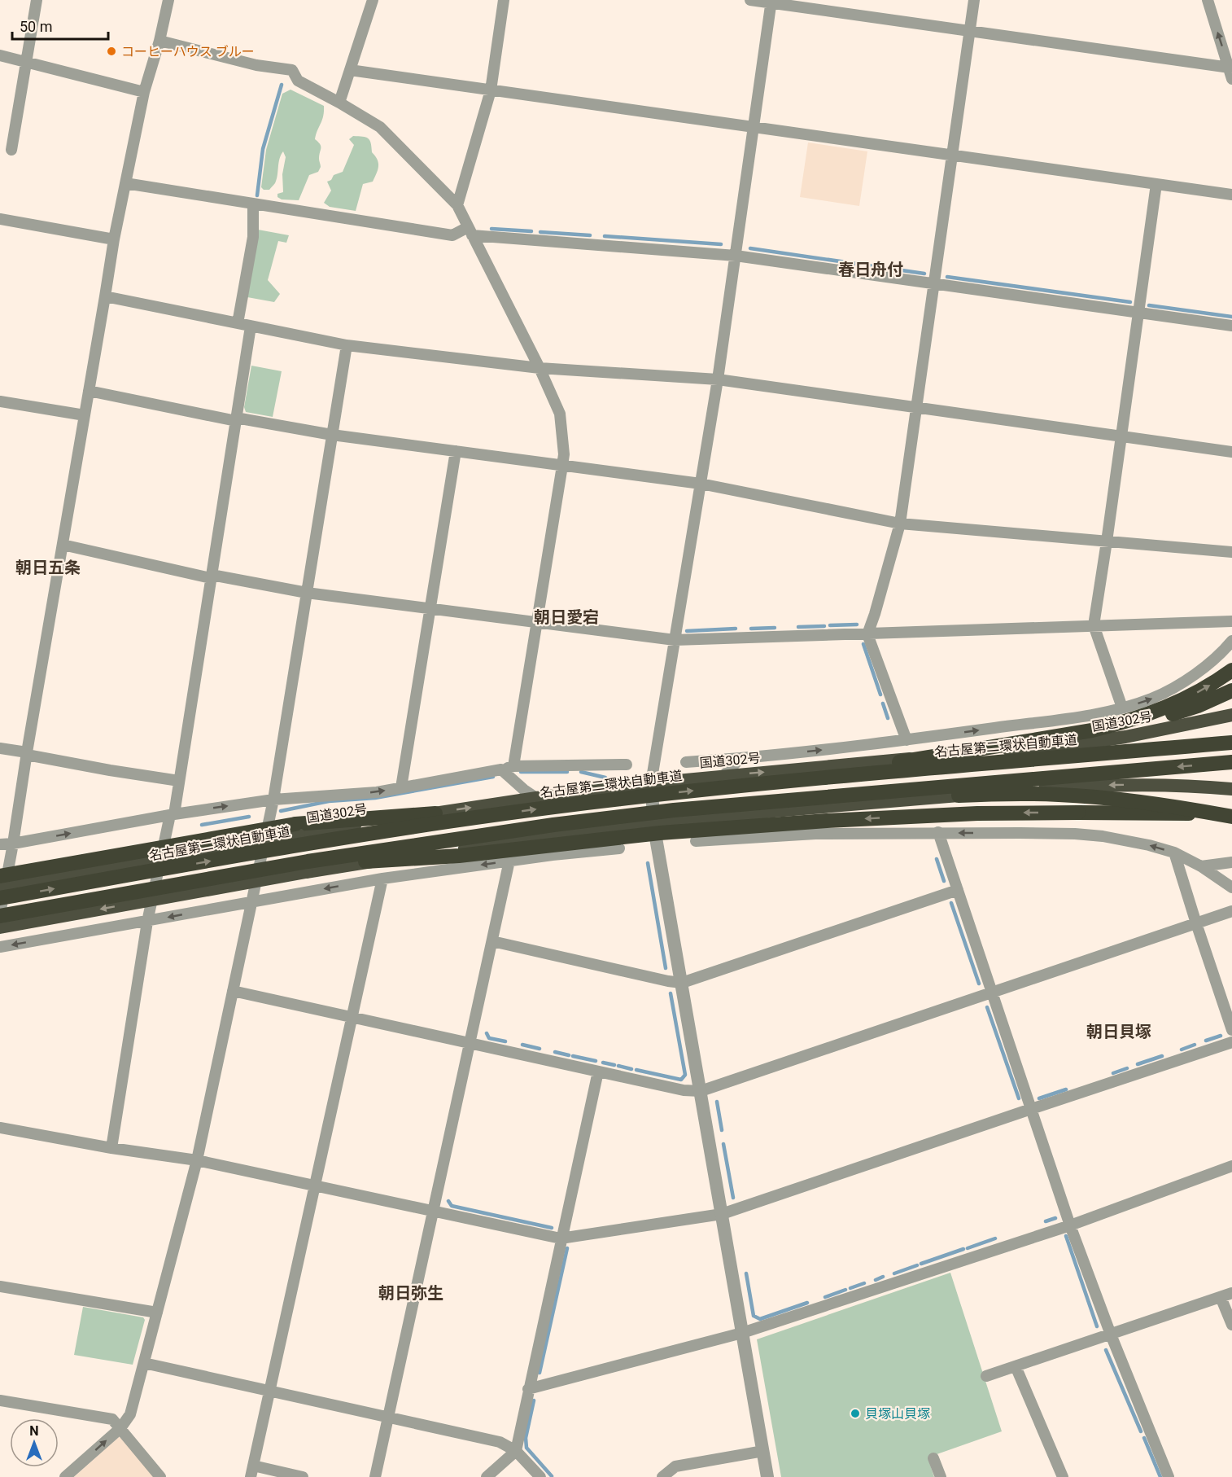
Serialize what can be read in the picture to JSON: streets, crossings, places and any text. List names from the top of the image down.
{
  "streets": {
    "highway": ["国道302号", "名古屋第二環状自動車道"]
  },
  "districts": [
    "春日舟付",
    "朝日五条",
    "朝日愛宕",
    "朝日貝塚",
    "朝日弥生"
  ],
  "places": ["コーヒーハウス ブルー", "貝塚山貝塚"],
  "scale_bar": "50 m",
  "north": "top"
}
